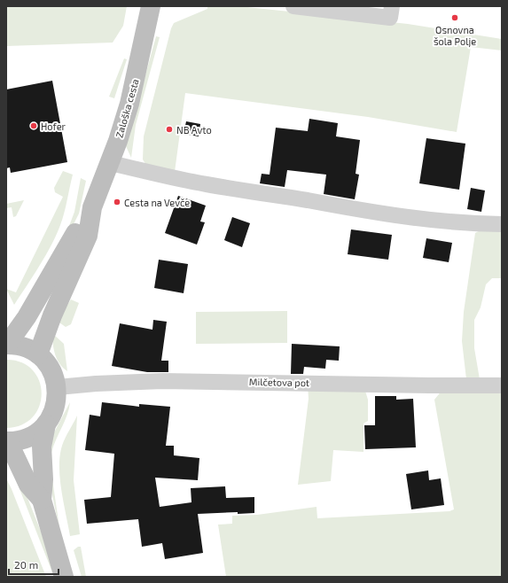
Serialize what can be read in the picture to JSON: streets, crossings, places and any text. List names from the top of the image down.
{
  "streets": {
    "main road": ["Zaloška cesta"],
    "street": ["Milčetova pot"]
  },
  "places": [
    "Osnovna šola Polje",
    "Hofer",
    "NB Avto",
    "Cesta na Vevče"
  ],
  "scale_bar": "20 m"
}
